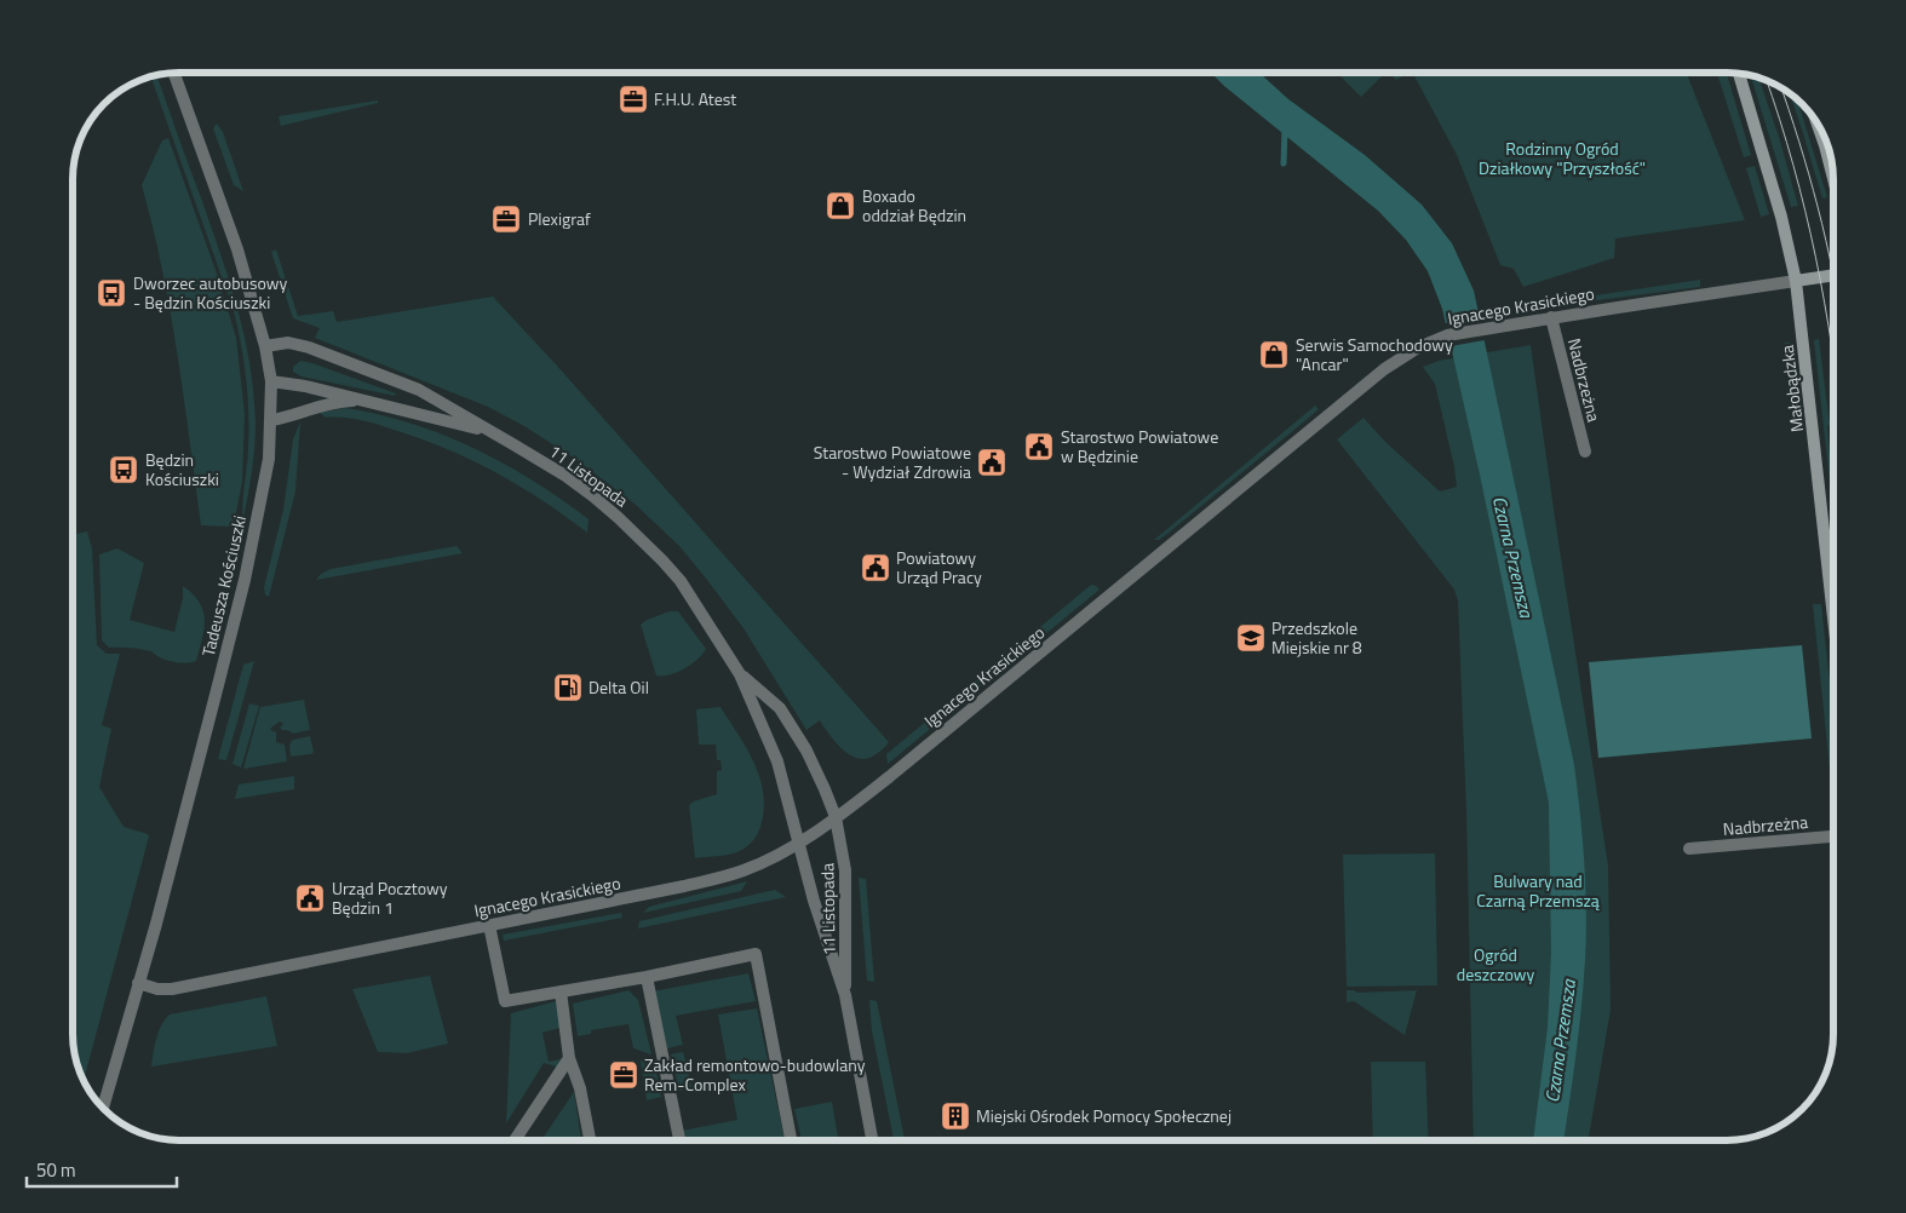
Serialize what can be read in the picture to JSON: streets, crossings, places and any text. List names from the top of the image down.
{
  "streets": {
    "street": [
      "Ignacego Krasickiego",
      "Nadbrzeżna",
      "Małobądzka",
      "11 Listopada",
      "Tadeusza Kościuszki"
    ]
  },
  "crossings": [
    ["Ignacego Krasickiego", "Nadbrzeżna"],
    ["Ignacego Krasickiego", "Małobądzka"],
    ["Ignacego Krasickiego", "11 Listopada"],
    ["Ignacego Krasickiego", "Tadeusza Kościuszki"],
    ["11 Listopada", "Tadeusza Kościuszki"]
  ],
  "water": ["Czarna Przemsza"],
  "parks": ["Rodzinny Ogród Działkowy \"Przyszłość\"", "Bulwary nad Czarną Przemszą", "Ogród deszczowy"],
  "places": {
    "office": ["F.H.U. Atest", "Plexigraf", "Zakład remontowo-budowlany Rem-Complex"],
    "shop": ["Boxado oddział Będzin", "Serwis Samochodowy \"Ancar\""],
    "bus stop": ["Dworzec autobusowy - Będzin Kościuszki", "Będzin Kościuszki"],
    "public building": [
      "Starostwo Powiatowe w Będzinie",
      "Starostwo Powiatowe - Wydział Zdrowia",
      "Powiatowy Urząd Pracy",
      "Urząd Pocztowy Będzin 1"
    ],
    "school or university": ["Przedszkole Miejskie nr 8"],
    "fuel station": ["Delta Oil"],
    "building": ["Miejski Ośrodek Pomocy Społecznej"]
  },
  "scale_bar": "50 m"
}
